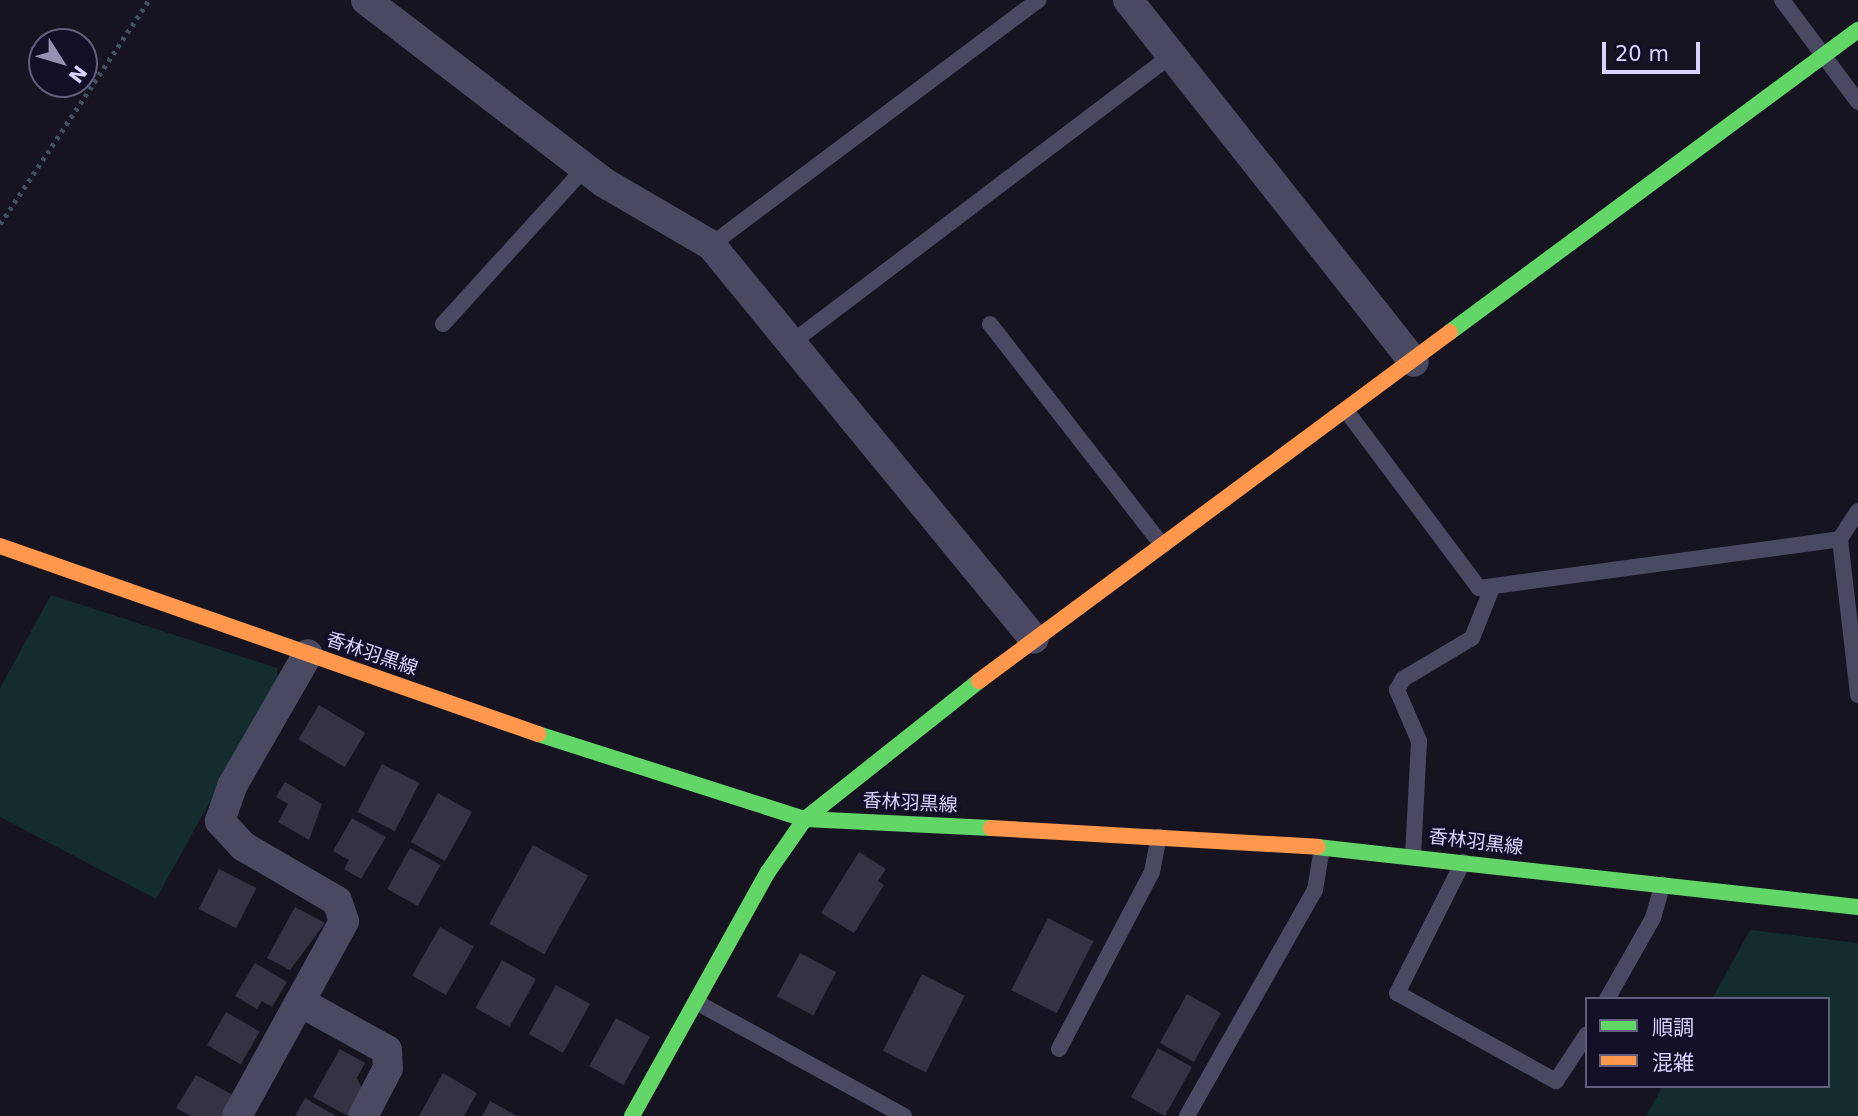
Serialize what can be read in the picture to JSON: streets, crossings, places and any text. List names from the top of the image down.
{
  "streets": {
    "main road": ["香林羽黒線"]
  },
  "legend": ["順調", "混雑"],
  "scale_bar": "20 m",
  "north": "bottom right"
}
